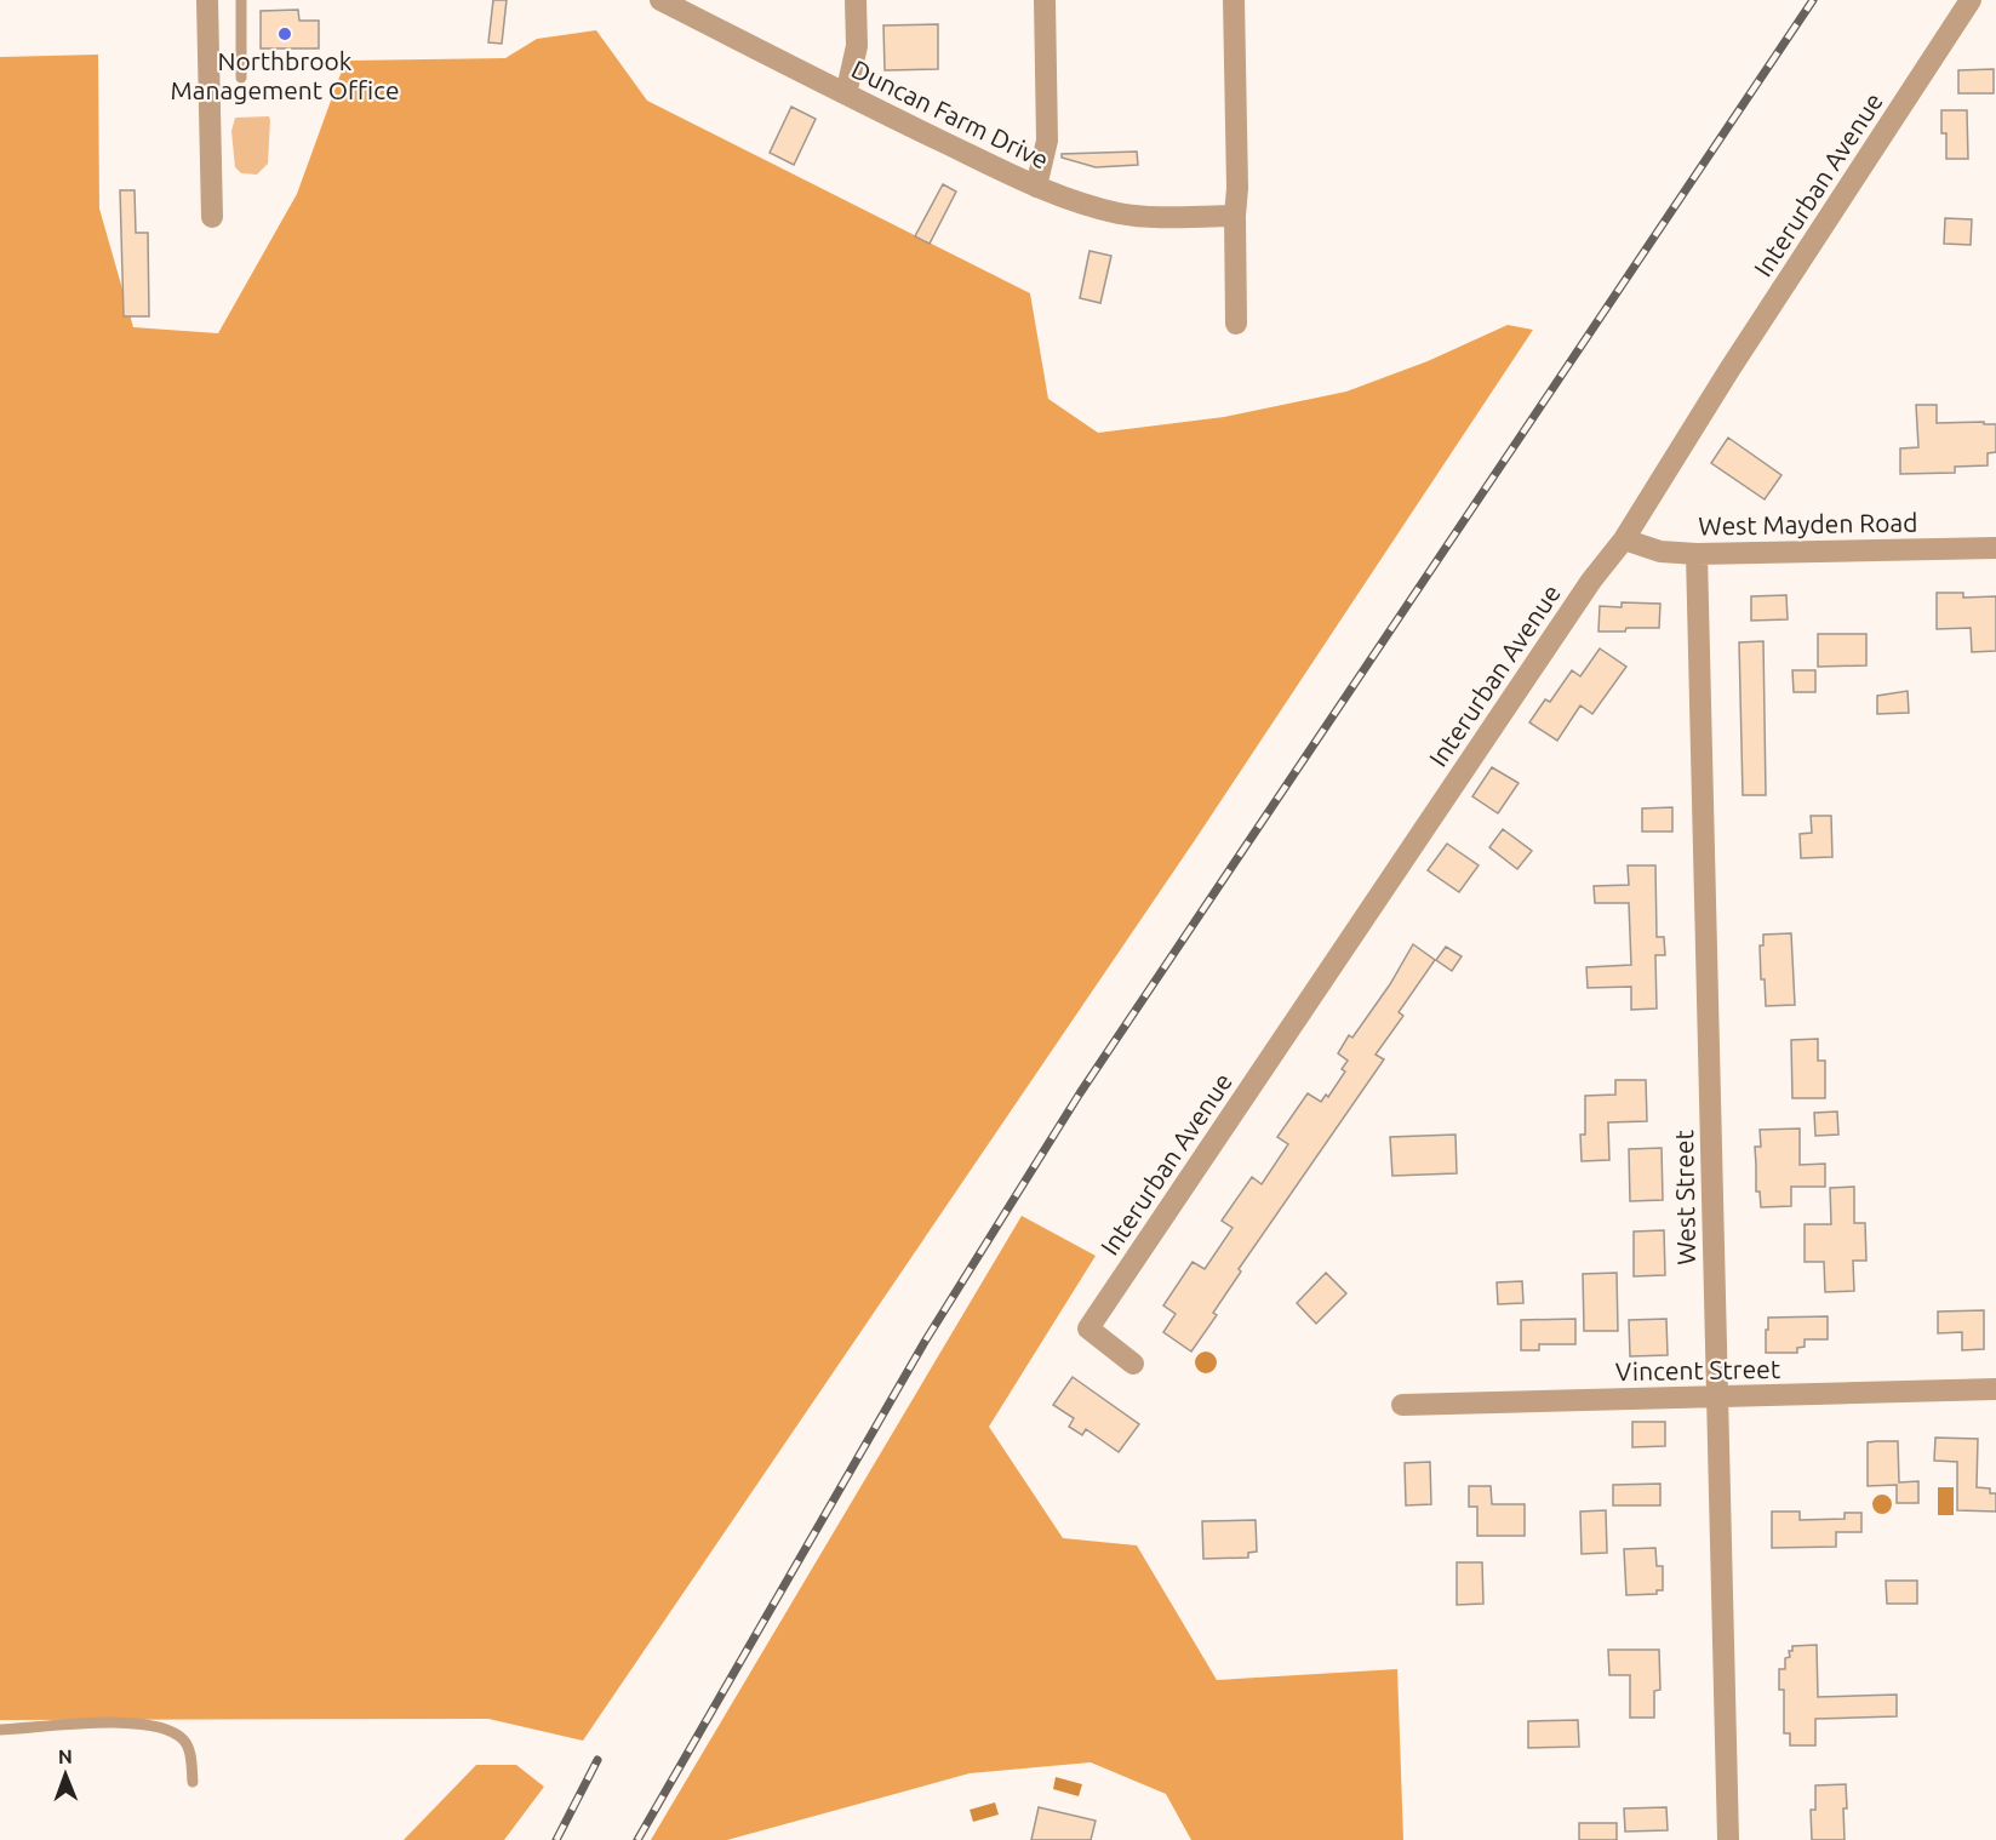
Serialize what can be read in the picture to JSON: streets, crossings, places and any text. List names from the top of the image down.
{
  "streets": {
    "street": [
      "Duncan Farm Drive",
      "Interurban Avenue",
      "West Mayden Road",
      "West Street",
      "Vincent Street"
    ]
  },
  "crossings": [
    ["Interurban Avenue", "West Mayden Road"],
    ["West Mayden Road", "West Street"],
    ["West Street", "Vincent Street"]
  ],
  "places": ["Northbrook Management Office"],
  "north": "top"
}
